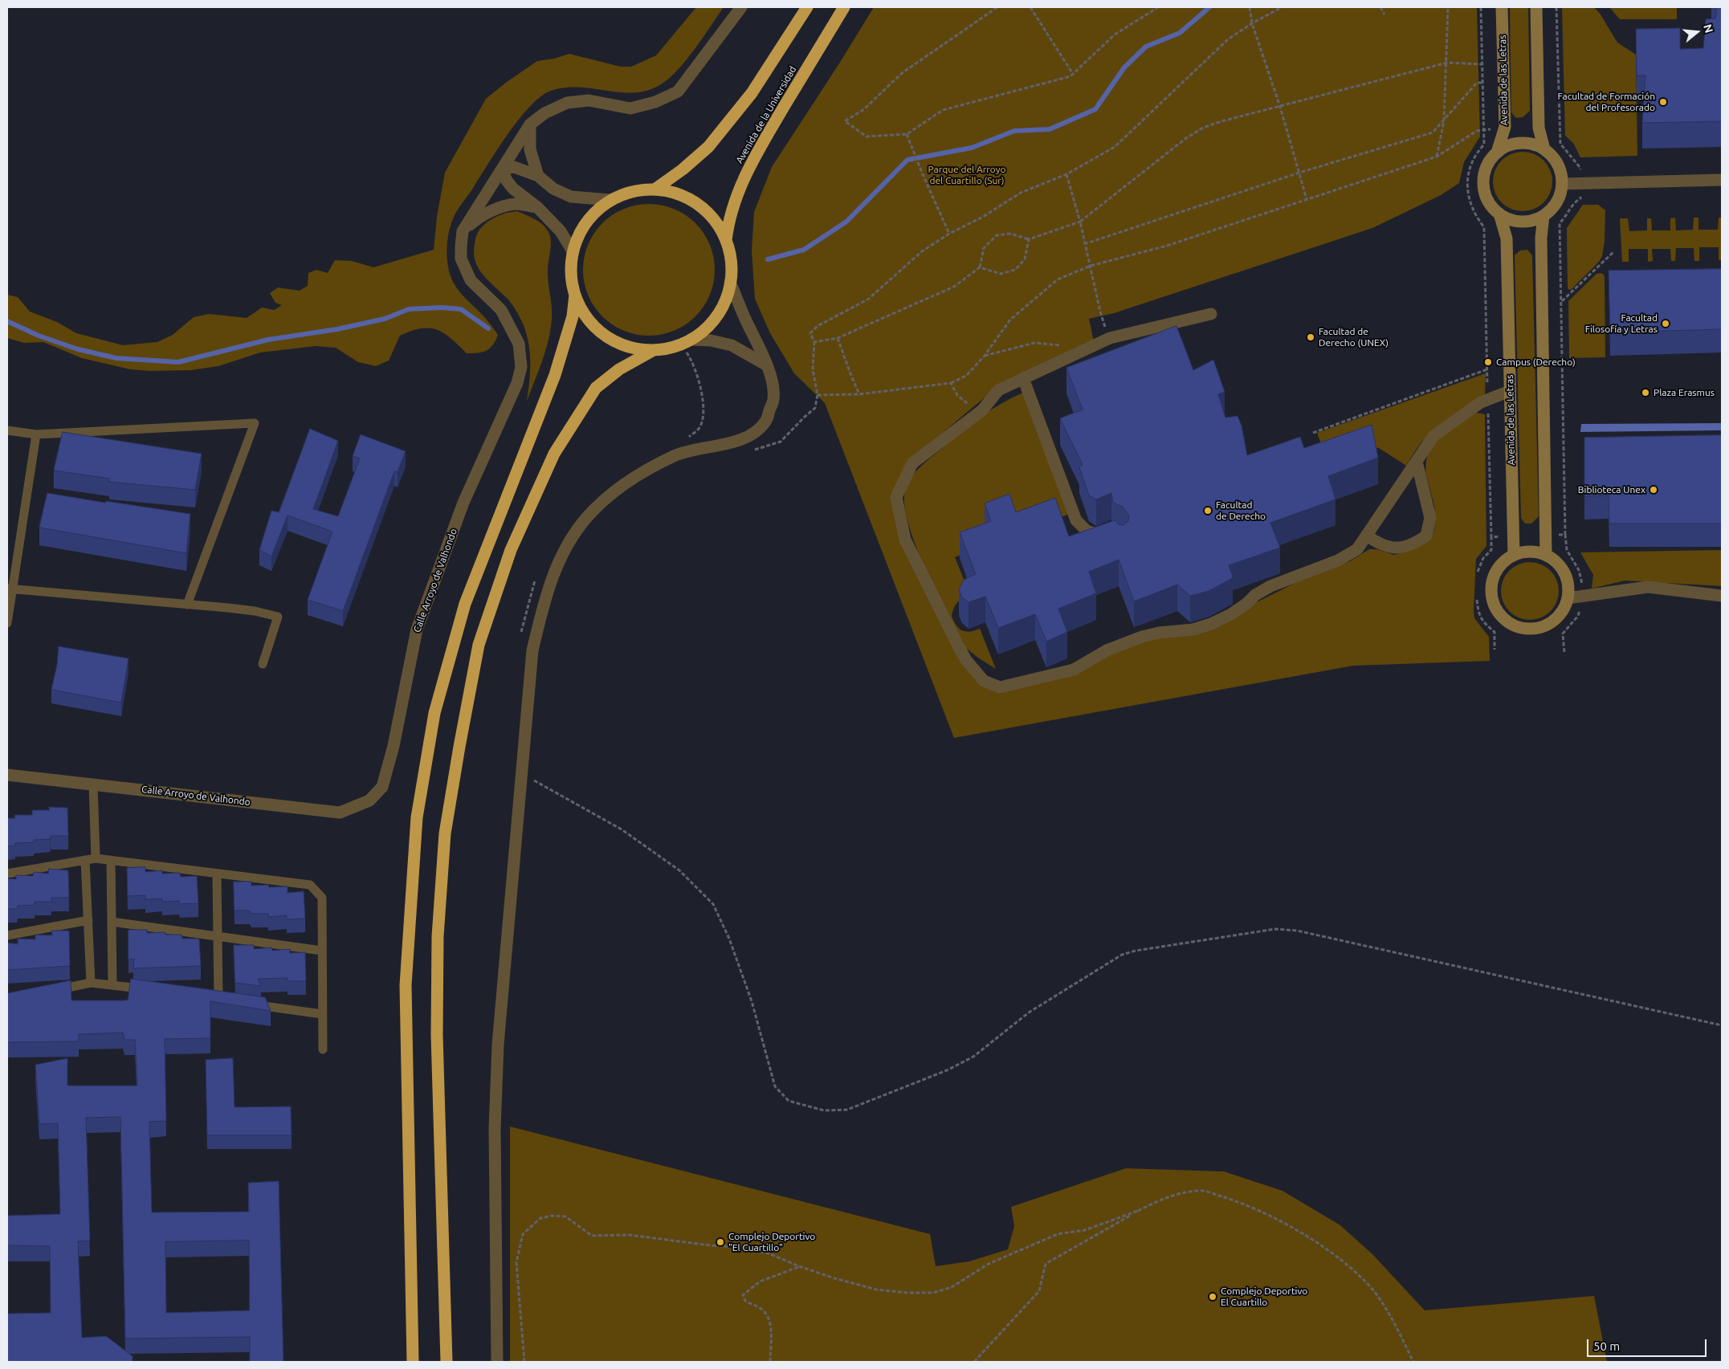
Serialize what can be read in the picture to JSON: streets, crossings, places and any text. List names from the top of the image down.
{
  "streets": {
    "highway": ["Avenida de la Universidad"],
    "main road": ["Avenida de las Letras"],
    "street": ["Calle Arroyo de Valhondo"]
  },
  "parks": ["Parque del Arroyo del Cuartillo (Sur)"],
  "places": [
    "Facultad de Formación del Profesorado",
    "Facultad Filosofía y Letras",
    "Facultad de Derecho (UNEX)",
    "Campus (Derecho)",
    "Plaza Erasmus",
    "Biblioteca Unex",
    "Facultad de Derecho",
    "Complejo Deportivo \"El Cuartillo\"",
    "Complejo Deportivo El Cuartillo"
  ],
  "scale_bar": "50 m",
  "north": "right"
}
